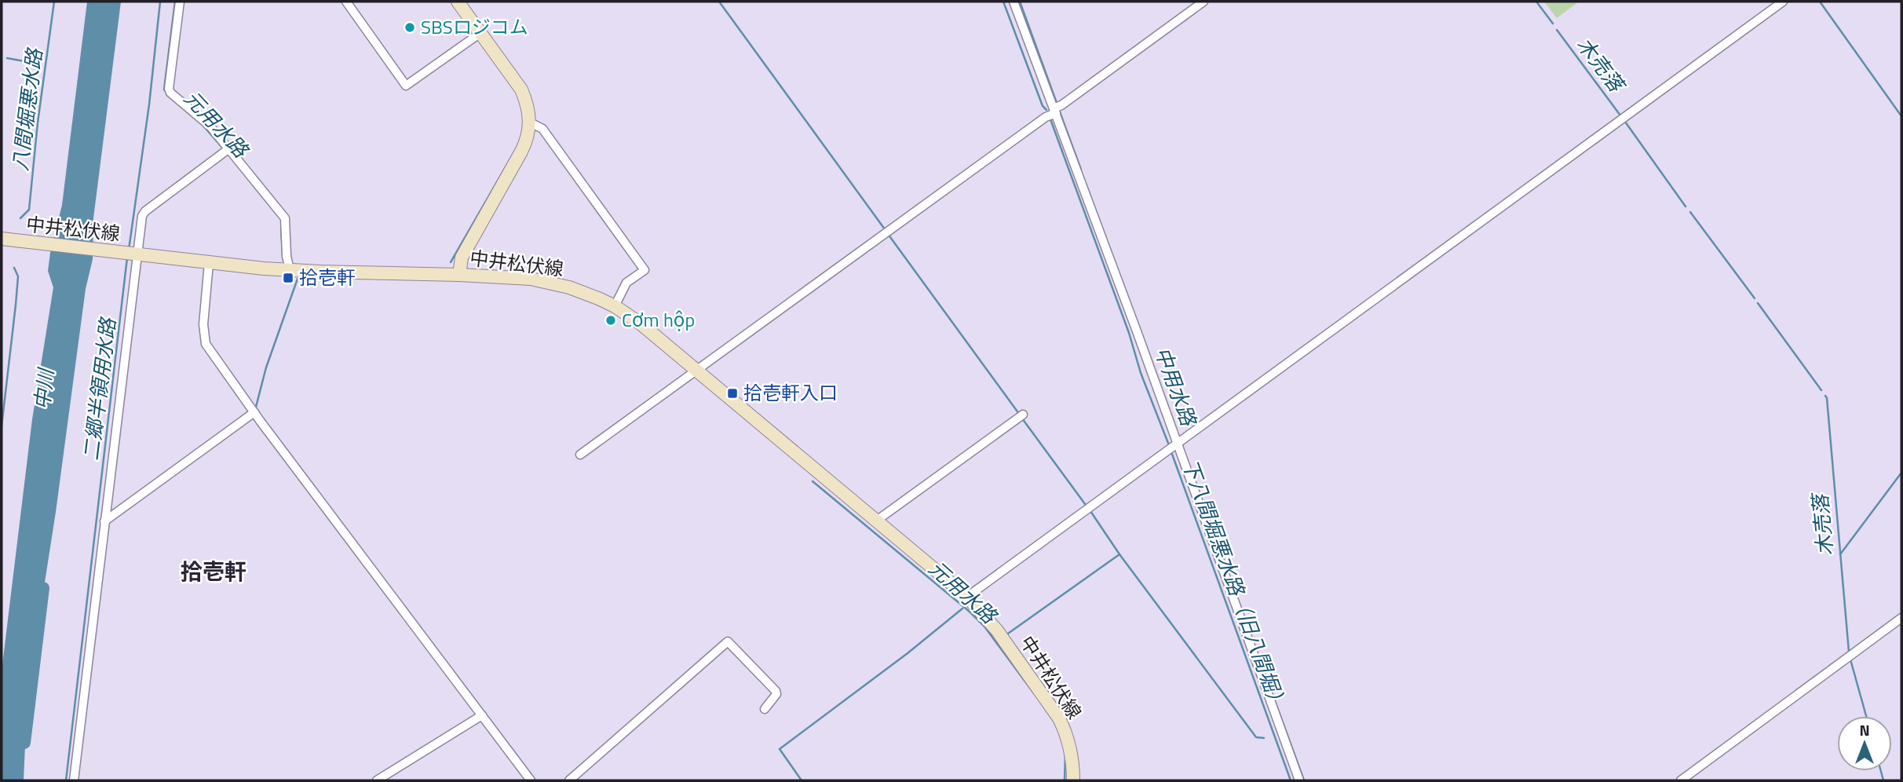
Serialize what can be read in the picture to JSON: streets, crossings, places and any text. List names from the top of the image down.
{
  "streets": {
    "main road": ["中井松伏線"]
  },
  "districts": ["拾壱軒"],
  "water": [
    "木売落",
    "八間堀悪水路",
    "元用水路",
    "中用水路",
    "中川",
    "二郷半領用水路",
    "下八間堀悪水路（旧八間堀）"
  ],
  "places": {
    "other": ["SBSロジコム", "Cơm hộp"],
    "transit": ["拾壱軒", "拾壱軒入口"]
  },
  "north": "top"
}
